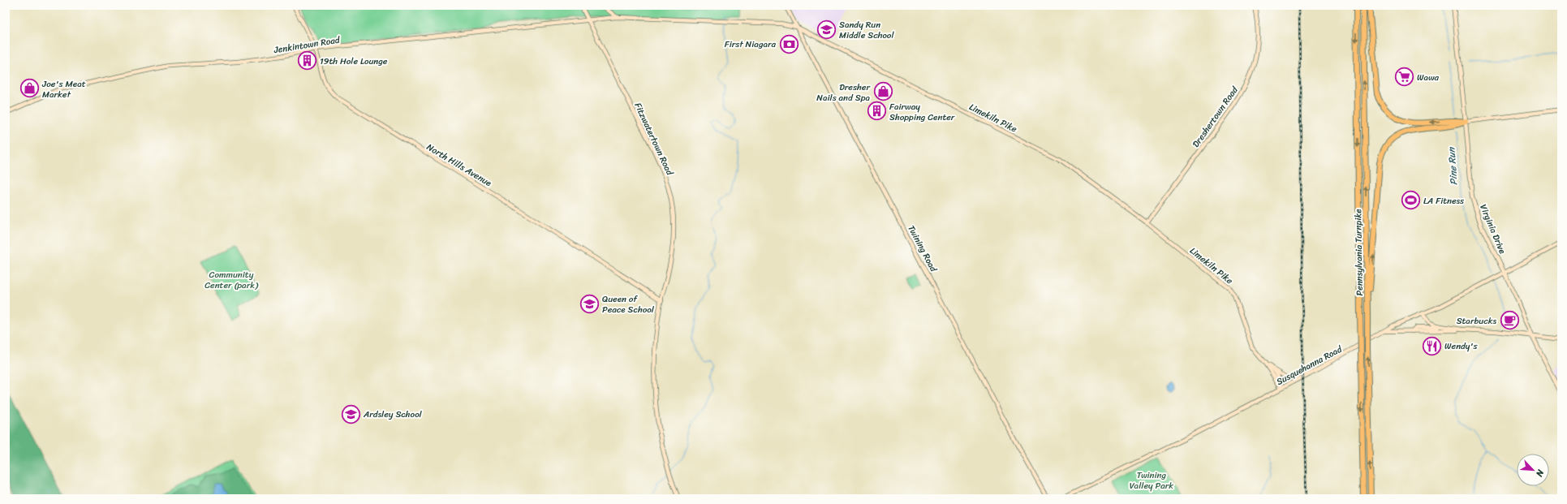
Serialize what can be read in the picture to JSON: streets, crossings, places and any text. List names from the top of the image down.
{
  "streets": {
    "highway": ["Pennsylvania Turnpike"],
    "street": [
      "Jenkintown Road",
      "Dreshertown Road",
      "Limekiln Pike",
      "Fitzwatertown Road",
      "North Hills Avenue",
      "Virginia Drive",
      "Twining Road",
      "Susquehanna Road"
    ]
  },
  "crossings": [
    ["Jenkintown Road", "Limekiln Pike"],
    ["Jenkintown Road", "Fitzwatertown Road"],
    ["Jenkintown Road", "North Hills Avenue"],
    ["Dreshertown Road", "Limekiln Pike"],
    ["Limekiln Pike", "Twining Road"],
    ["Limekiln Pike", "Susquehanna Road"],
    ["Fitzwatertown Road", "North Hills Avenue"],
    ["Virginia Drive", "Susquehanna Road"]
  ],
  "water": ["Pine Run"],
  "parks": ["Community Center (park)", "Twining Valley Park"],
  "places": {
    "school or university": ["Sandy Run Middle School", "Queen of Peace School", "Ardsley School"],
    "bank": ["First Niagara"],
    "building": ["19th Hole Lounge", "Fairway Shopping Center"],
    "supermarket": ["Wawa"],
    "shop": ["Joe's Meat Market", "Dresher Nails and Spa"],
    "sports": ["LA Fitness"],
    "cafe": ["Starbucks"],
    "restaurant": ["Wendy's"]
  },
  "north": "bottom right"
}
